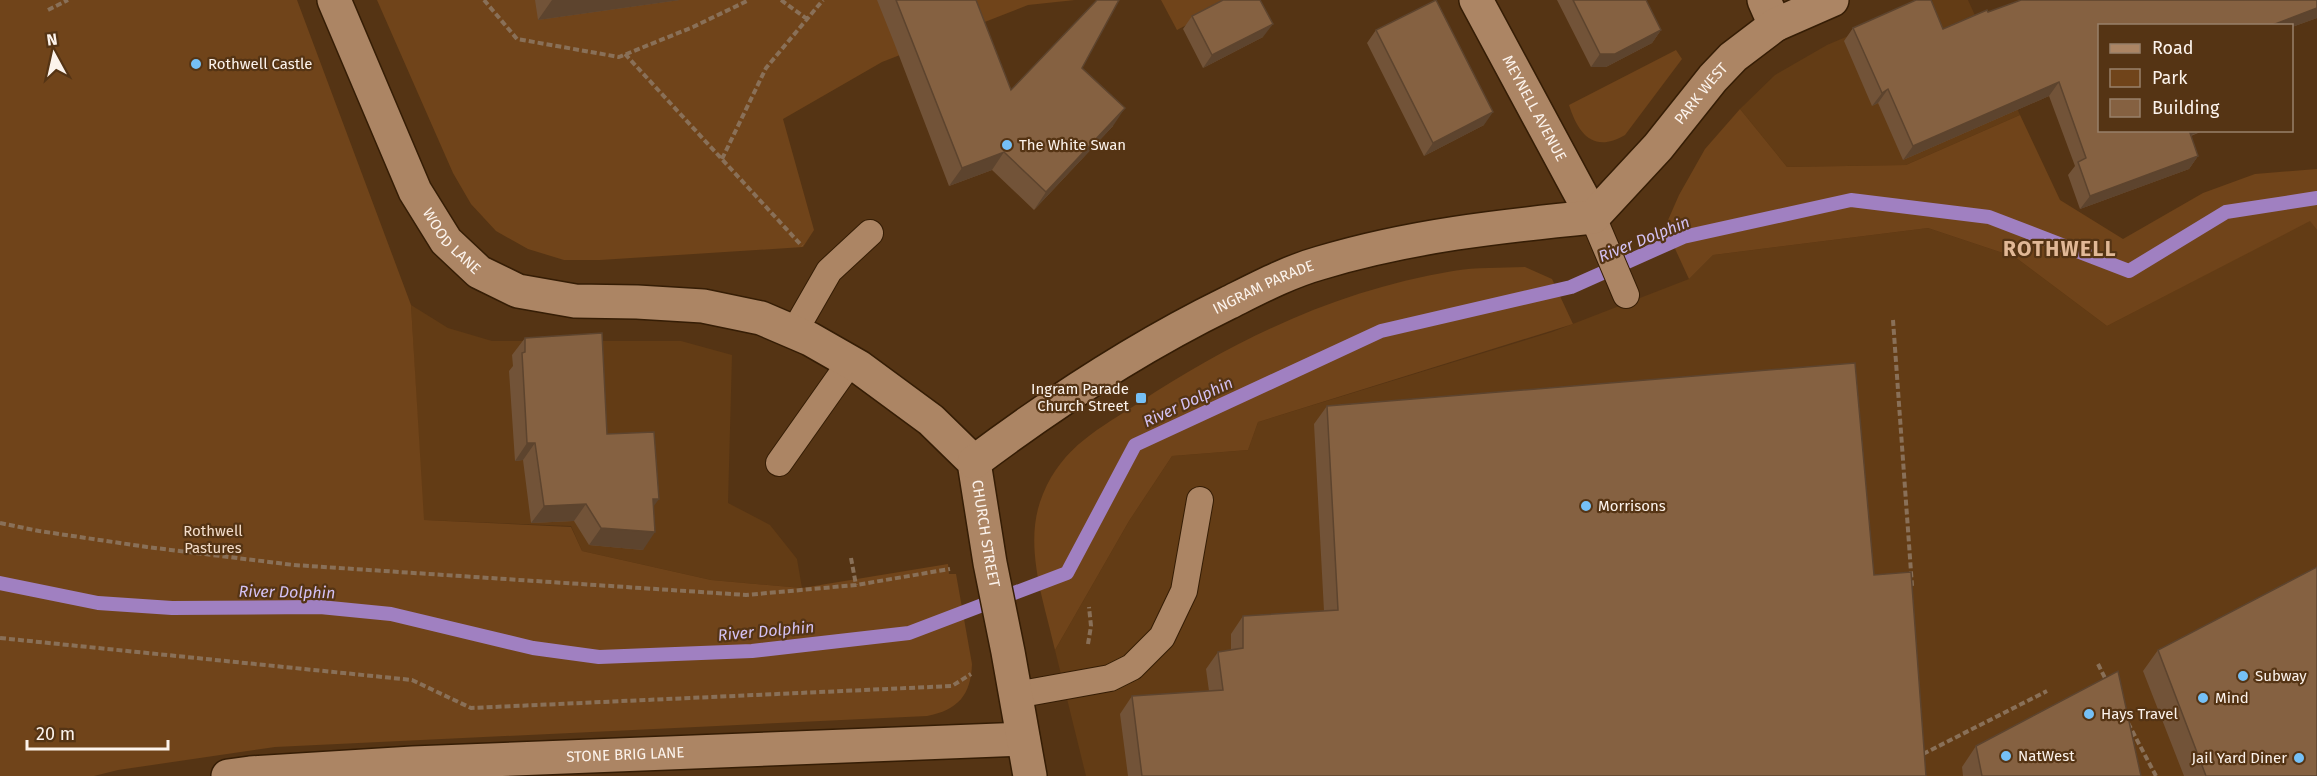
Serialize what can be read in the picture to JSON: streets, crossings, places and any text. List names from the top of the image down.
{
  "streets": {
    "street": [
      "PARK WEST",
      "MEYNELL AVENUE",
      "WOOD LANE",
      "INGRAM PARADE",
      "CHURCH STREET",
      "STONE BRIG LANE"
    ]
  },
  "crossings": [
    ["PARK WEST", "MEYNELL AVENUE"],
    ["PARK WEST", "INGRAM PARADE"],
    ["MEYNELL AVENUE", "INGRAM PARADE"],
    ["WOOD LANE", "CHURCH STREET"],
    ["INGRAM PARADE", "CHURCH STREET"],
    ["CHURCH STREET", "STONE BRIG LANE"]
  ],
  "districts": ["ROTHWELL"],
  "water": ["River Dolphin"],
  "parks": ["Rothwell Pastures"],
  "places": {
    "other": [
      "Rothwell Castle",
      "The White Swan",
      "Morrisons",
      "Subway",
      "Mind",
      "Hays Travel",
      "NatWest",
      "Jail Yard Diner"
    ],
    "transit": ["Ingram Parade Church Street"]
  },
  "legend": ["Road", "Park", "Building"],
  "scale_bar": "20 m",
  "north": "top"
}
